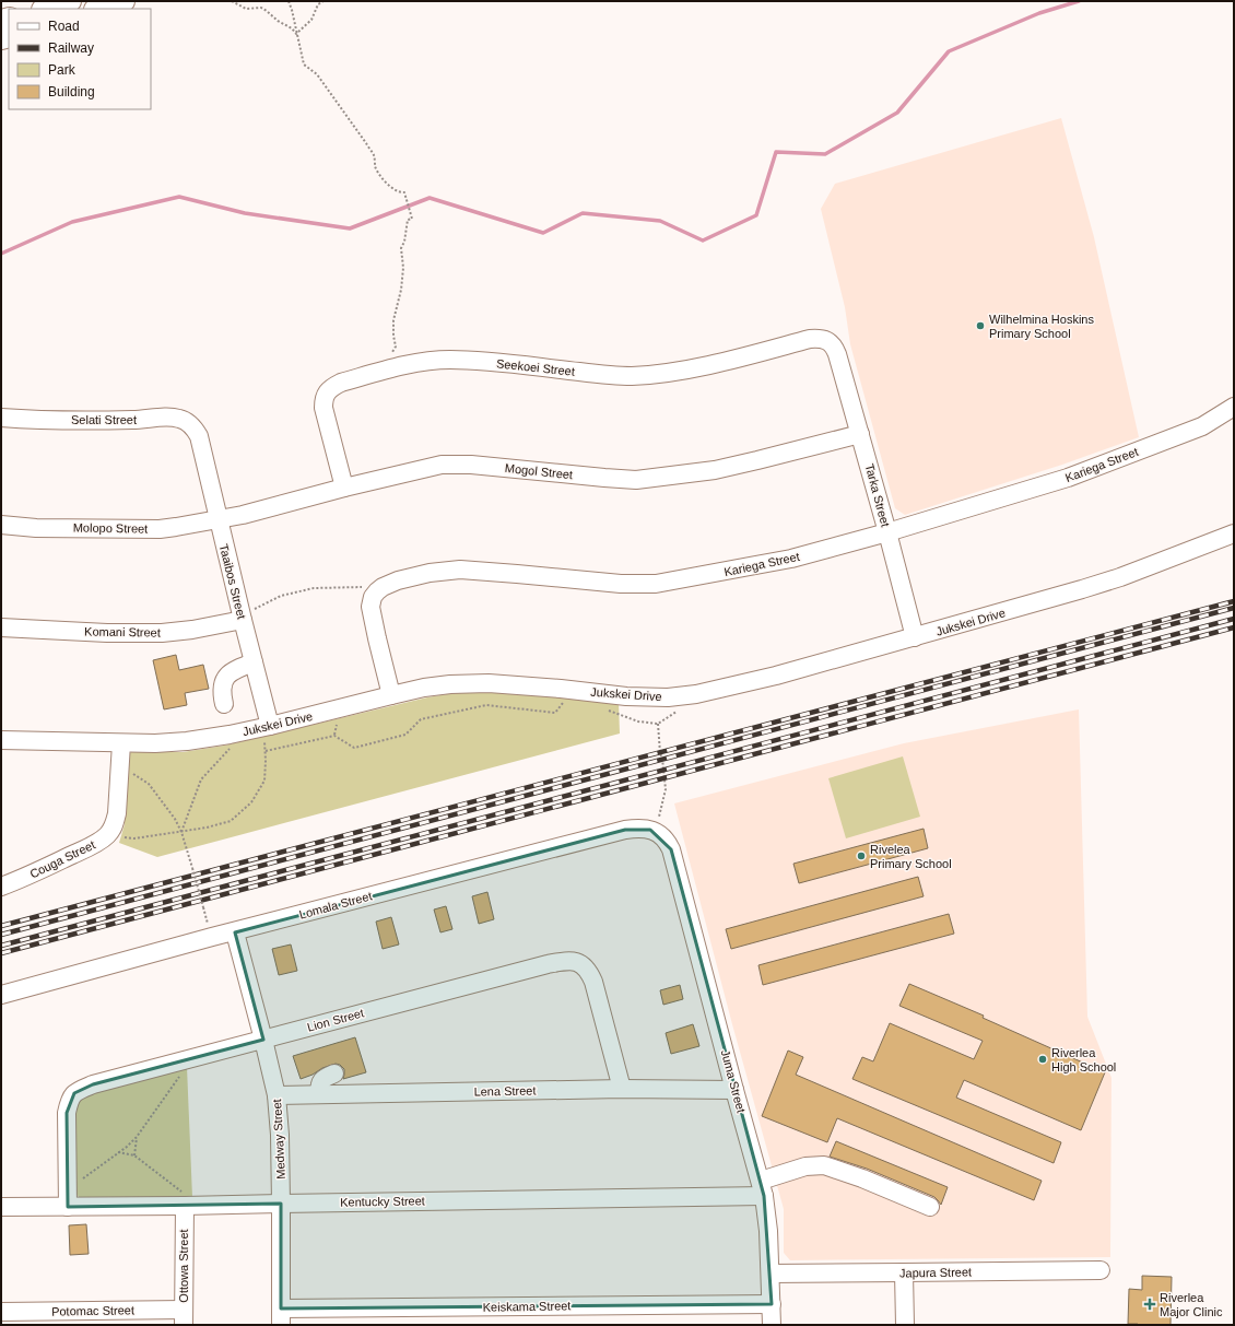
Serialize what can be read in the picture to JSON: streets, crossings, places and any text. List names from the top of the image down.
{
  "streets": {
    "street": [
      "Seekoei Street",
      "Selati Street",
      "Kariega Street",
      "Mogol Street",
      "Tarka Street",
      "Molopo Street",
      "Taaibos Street",
      "Jukskei Drive",
      "Komani Street",
      "Couga Street",
      "Lomala Street",
      "Lion Street",
      "Juma Street",
      "Lena Street",
      "Medway Street",
      "Kentucky Street",
      "Ottowa Street",
      "Japura Street",
      "Keiskama Street",
      "Potomac Street"
    ]
  },
  "crossings": [
    ["Seekoei Street", "Mogol Street"],
    ["Seekoei Street", "Tarka Street"],
    ["Selati Street", "Taaibos Street"],
    ["Kariega Street", "Tarka Street"],
    ["Mogol Street", "Tarka Street"],
    ["Mogol Street", "Molopo Street"],
    ["Mogol Street", "Taaibos Street"],
    ["Tarka Street", "Jukskei Drive"],
    ["Molopo Street", "Taaibos Street"],
    ["Taaibos Street", "Jukskei Drive"],
    ["Taaibos Street", "Komani Street"],
    ["Jukskei Drive", "Couga Street"],
    ["Lomala Street", "Juma Street"],
    ["Lomala Street", "Medway Street"],
    ["Lion Street", "Lena Street"],
    ["Lion Street", "Medway Street"],
    ["Lion Street", "Kentucky Street"],
    ["Juma Street", "Lena Street"],
    ["Juma Street", "Kentucky Street"],
    ["Juma Street", "Japura Street"],
    ["Juma Street", "Keiskama Street"],
    ["Lena Street", "Medway Street"],
    ["Medway Street", "Kentucky Street"],
    ["Medway Street", "Keiskama Street"],
    ["Kentucky Street", "Ottowa Street"],
    ["Ottowa Street", "Potomac Street"]
  ],
  "places": {
    "other": ["Wilhelmina Hoskins Primary School", "Rivelea Primary School", "Riverlea High School"],
    "health": ["Riverlea Major Clinic"]
  },
  "legend": [
    "Road",
    "Railway",
    "Park",
    "Building"
  ]
}
